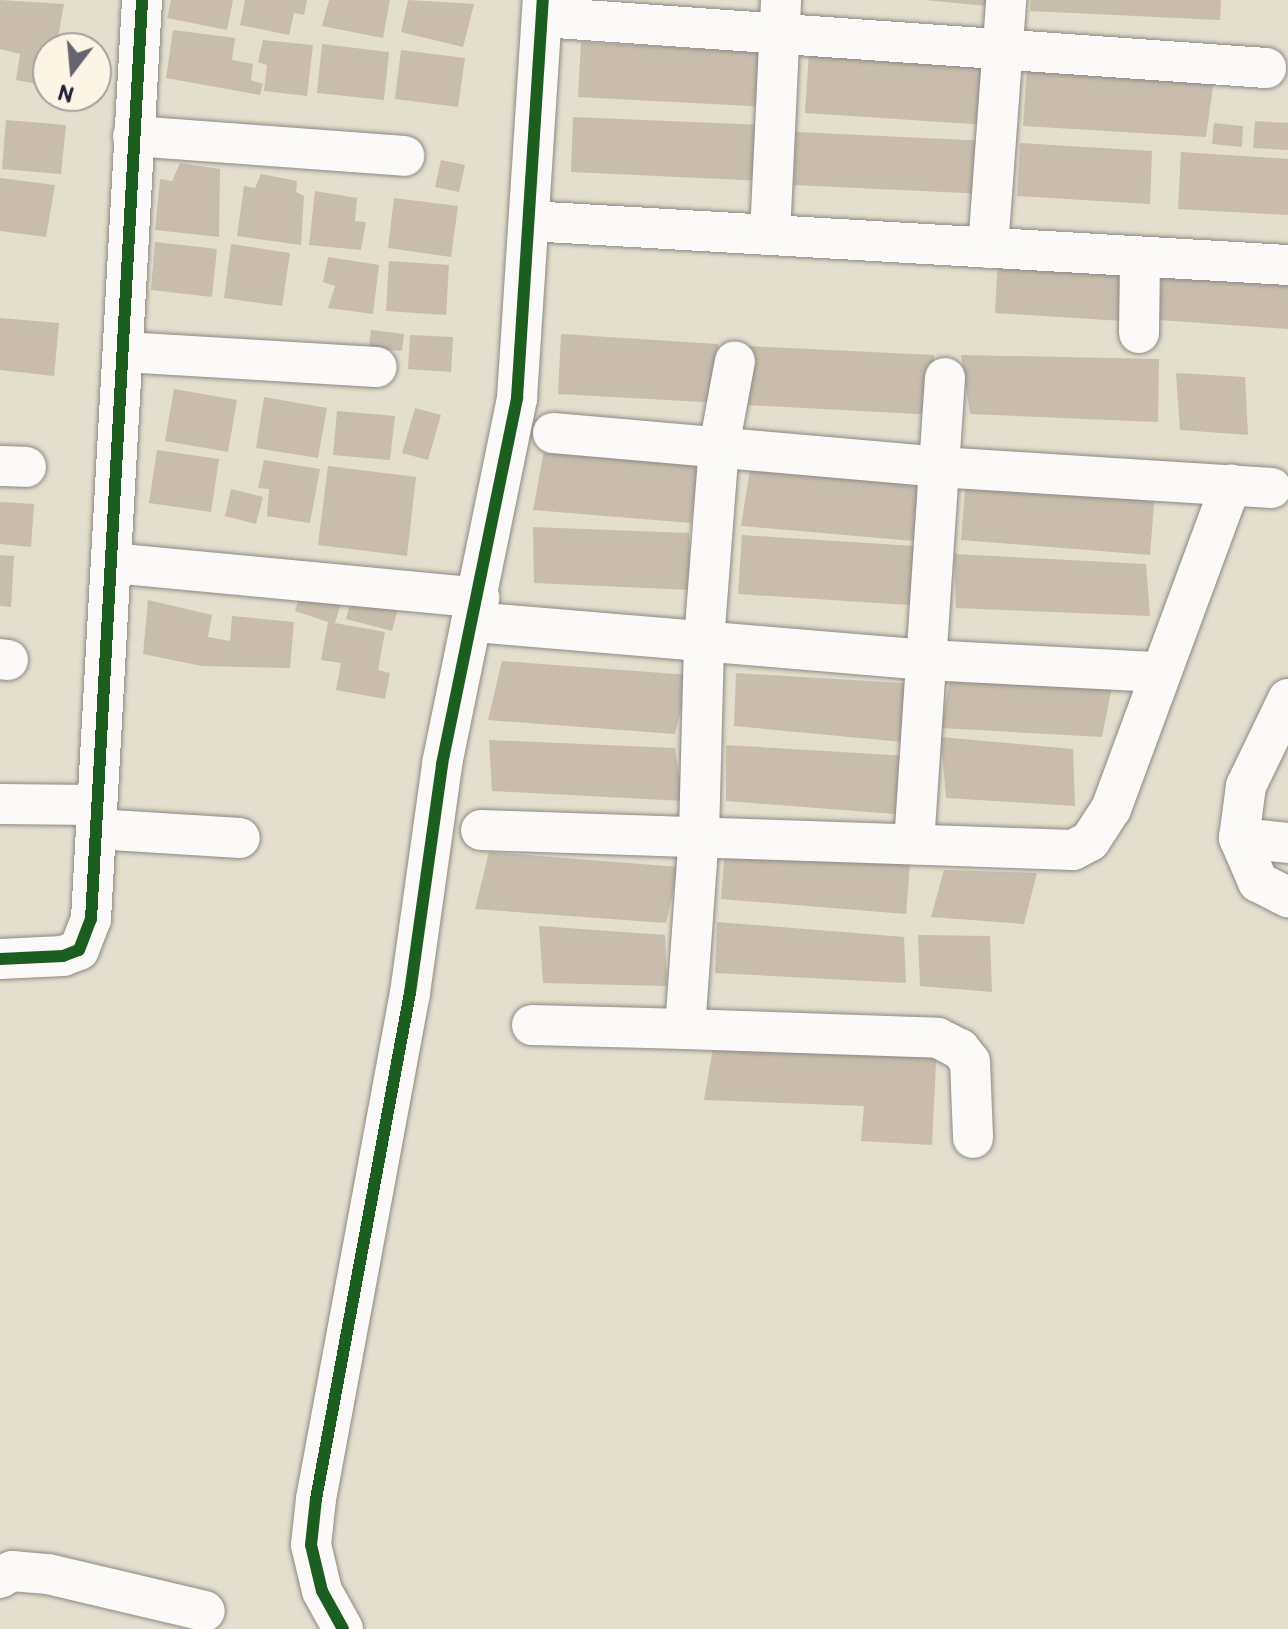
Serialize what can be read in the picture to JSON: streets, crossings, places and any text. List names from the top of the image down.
{
  "north": "bottom"
}
